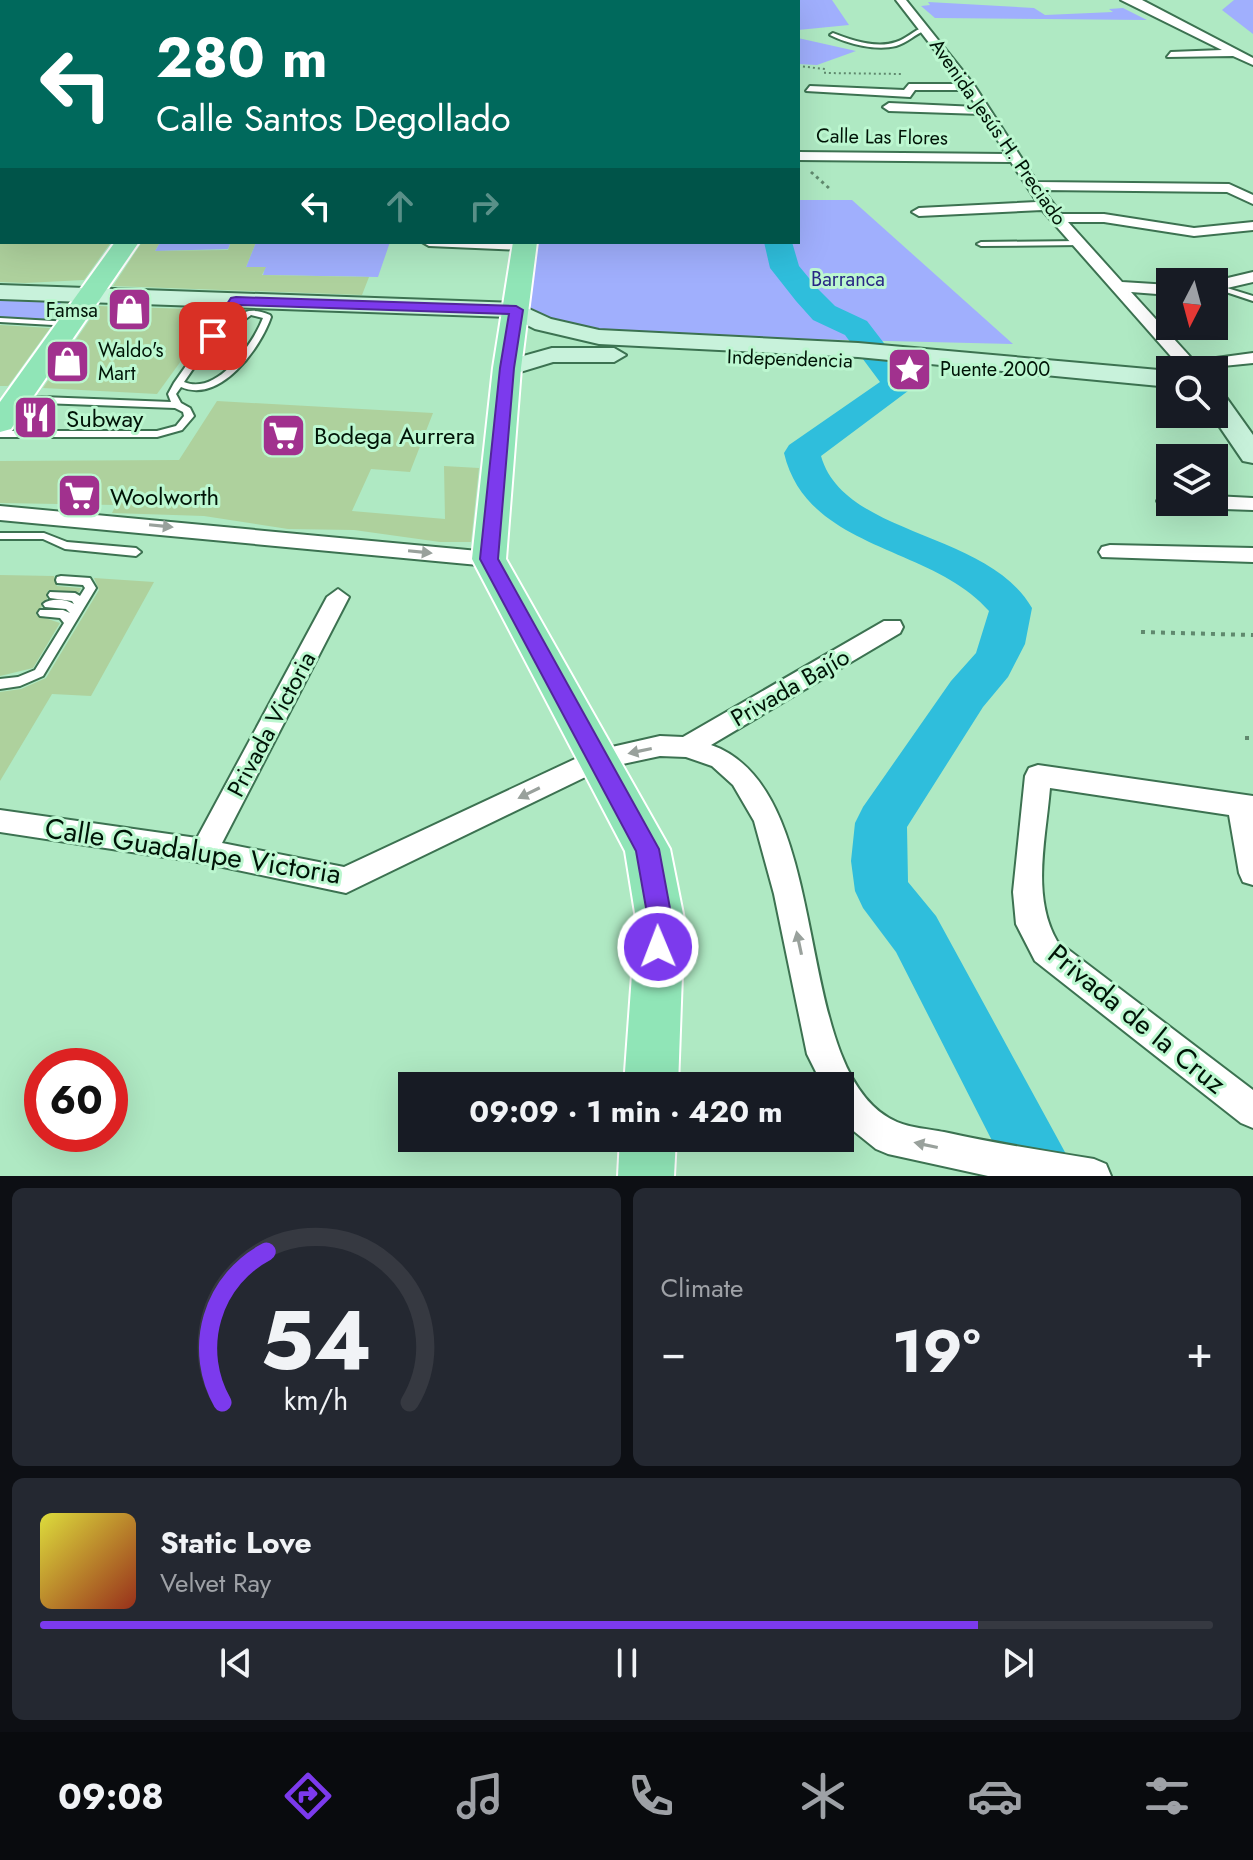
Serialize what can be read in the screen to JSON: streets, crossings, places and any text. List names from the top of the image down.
{
  "streets": {
    "street": [
      "Avenida Jesús H. Preciado",
      "Calle Las Flores",
      "Independencia",
      "Privada Bajío",
      "Privada Victoria",
      "Calle Guadalupe Victoria",
      "Privada de la Cruz"
    ]
  },
  "crossings": [
    ["Avenida Jesús H. Preciado", "Calle Las Flores"],
    ["Privada Bajío", "Calle Guadalupe Victoria"],
    ["Privada Victoria", "Calle Guadalupe Victoria"]
  ],
  "one_way": ["Calle Guadalupe Victoria"],
  "parks": ["Barranca"],
  "places": {
    "shop": ["Famsa", "Waldo's Mart"],
    "place": ["Puente 2000"],
    "restaurant": ["Subway"],
    "supermarket": ["Bodega Aurrera", "Woolworth"]
  },
  "north": "bottom",
  "page": {
    "turn": ["280 m", "Calle Santos Degollado"],
    "limit": "60",
    "trip": "09:09 · 1 min · 420 m",
    "tile": "Climate",
    "heat": ["−", "19°", "+"],
    "song": ["Static Love", "Velvet Ray"],
    "tabs": "09:08",
    "gauge": ["54", "km/h"]
  }
}
